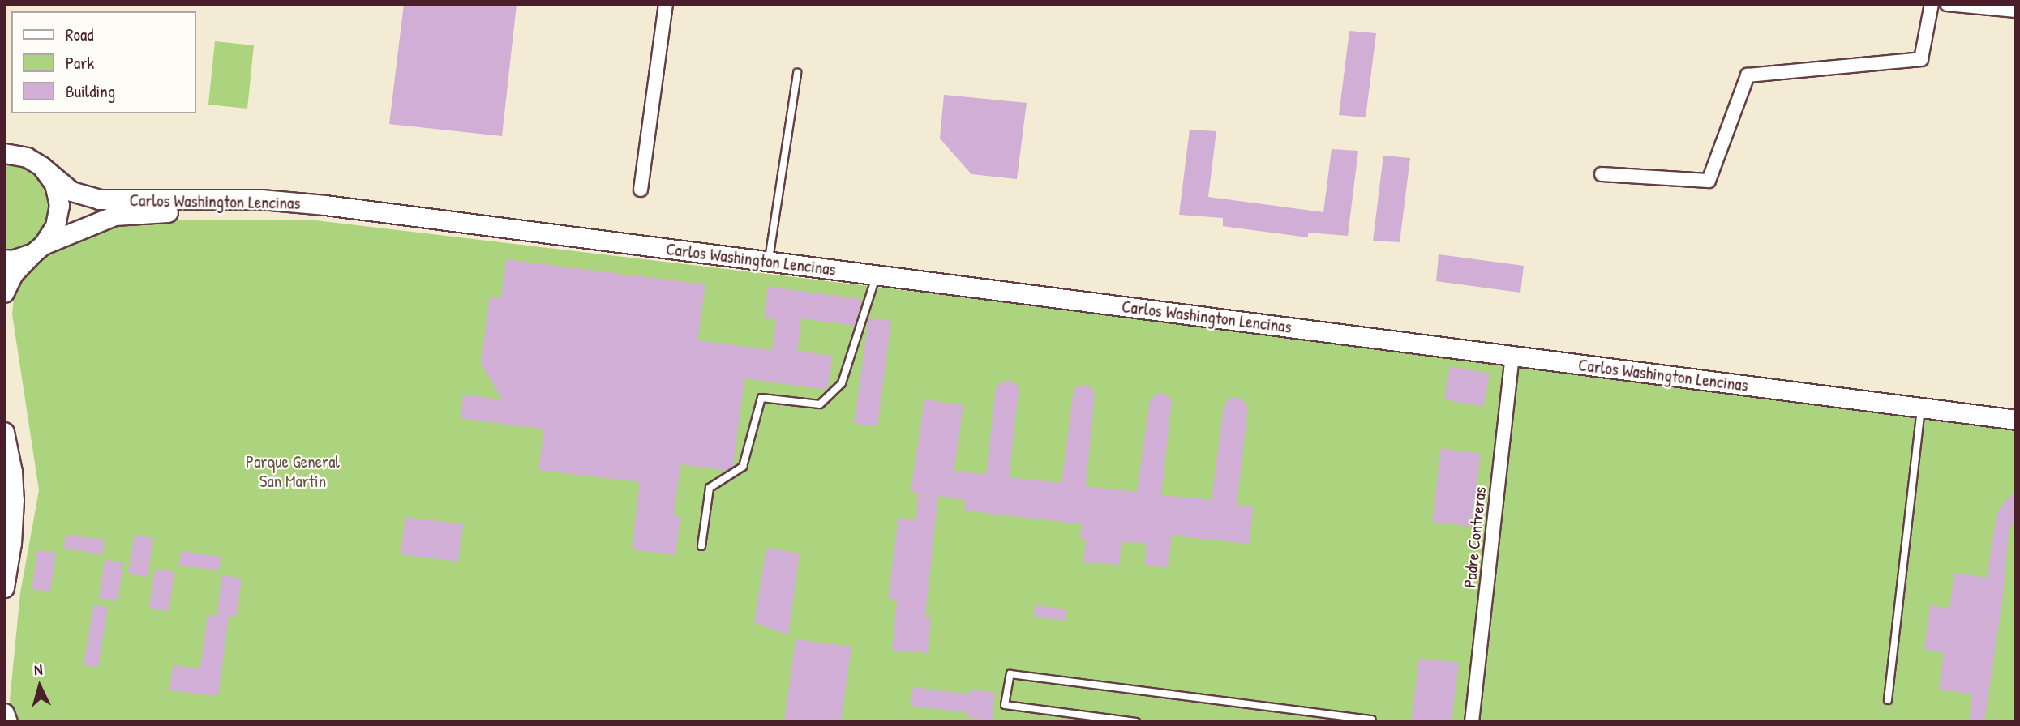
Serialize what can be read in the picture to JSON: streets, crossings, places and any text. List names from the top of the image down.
{
  "streets": {
    "main road": ["Carlos Washington Lencinas"],
    "street": ["Padre Contreras"]
  },
  "crossings": [
    ["Carlos Washington Lencinas", "Padre Contreras"]
  ],
  "parks": ["Parque General San Martín"],
  "legend": ["Road", "Park", "Building"],
  "north": "top"
}
